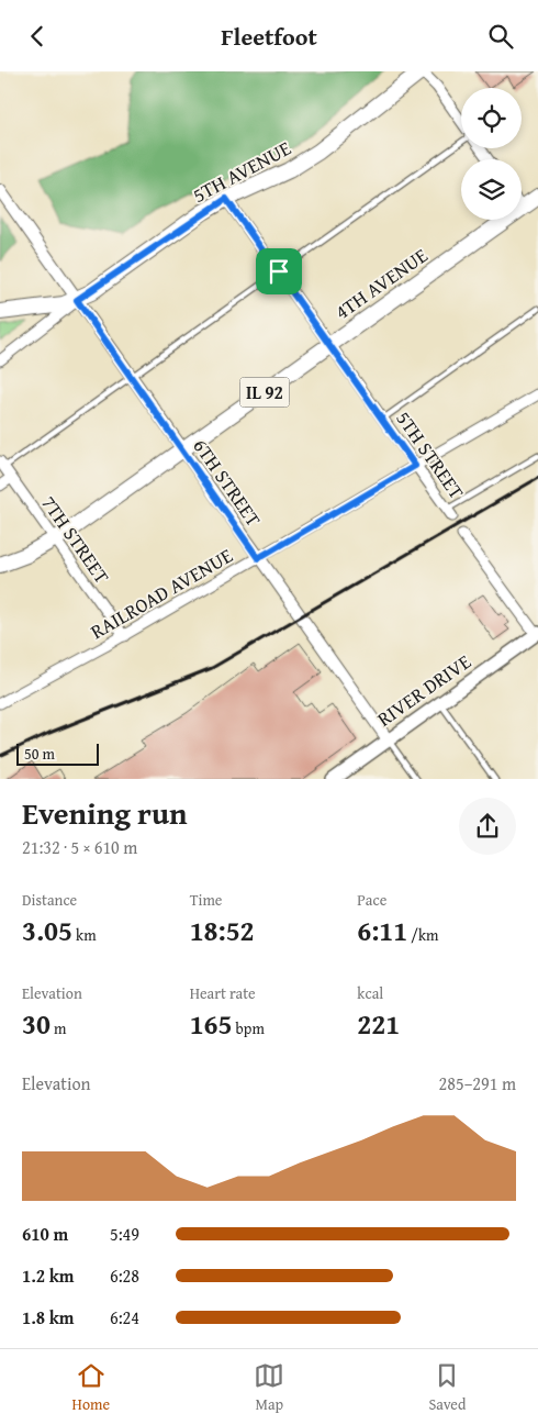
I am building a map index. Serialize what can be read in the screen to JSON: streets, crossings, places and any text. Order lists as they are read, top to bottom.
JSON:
{
  "streets": {
    "main road": [
      "5TH AVENUE",
      "4TH AVENUE",
      "IL 92",
      "RIVER DRIVE"
    ],
    "street": [
      "5TH STREET",
      "6TH STREET",
      "7TH STREET",
      "RAILROAD AVENUE"
    ]
  },
  "crossings": [
    ["5TH AVENUE", "5TH STREET"],
    ["5TH AVENUE", "6TH STREET"],
    ["4TH AVENUE", "5TH STREET"],
    ["4TH AVENUE", "6TH STREET"],
    ["4TH AVENUE", "7TH STREET"],
    ["5TH STREET", "RAILROAD AVENUE"],
    ["6TH STREET", "RAILROAD AVENUE"],
    ["6TH STREET", "RIVER DRIVE"],
    ["7TH STREET", "RAILROAD AVENUE"]
  ],
  "scale_bar": "50 m",
  "page": {
    "header": "Fleetfoot",
    "scale": "50 m",
    "heading": ["Evening run", "21:32 · 5 × 610 m"],
    "stats": [
      ["Distance", "3.05 km"],
      ["Time", "18:52"],
      ["Pace", "6:11 /km"],
      ["Elevation", "30 m"],
      ["Heart rate", "165 bpm"],
      ["kcal", "221"]
    ],
    "chart": ["Elevation", "285–291 m"],
    "list": [
      {
        "name": "610 m",
        "note": "5:49"
      },
      {
        "name": "1.2 km",
        "note": "6:28"
      },
      {
        "name": "1.8 km",
        "note": "6:24"
      }
    ],
    "tabs": ["Home", "Map", "Saved"]
  }
}
